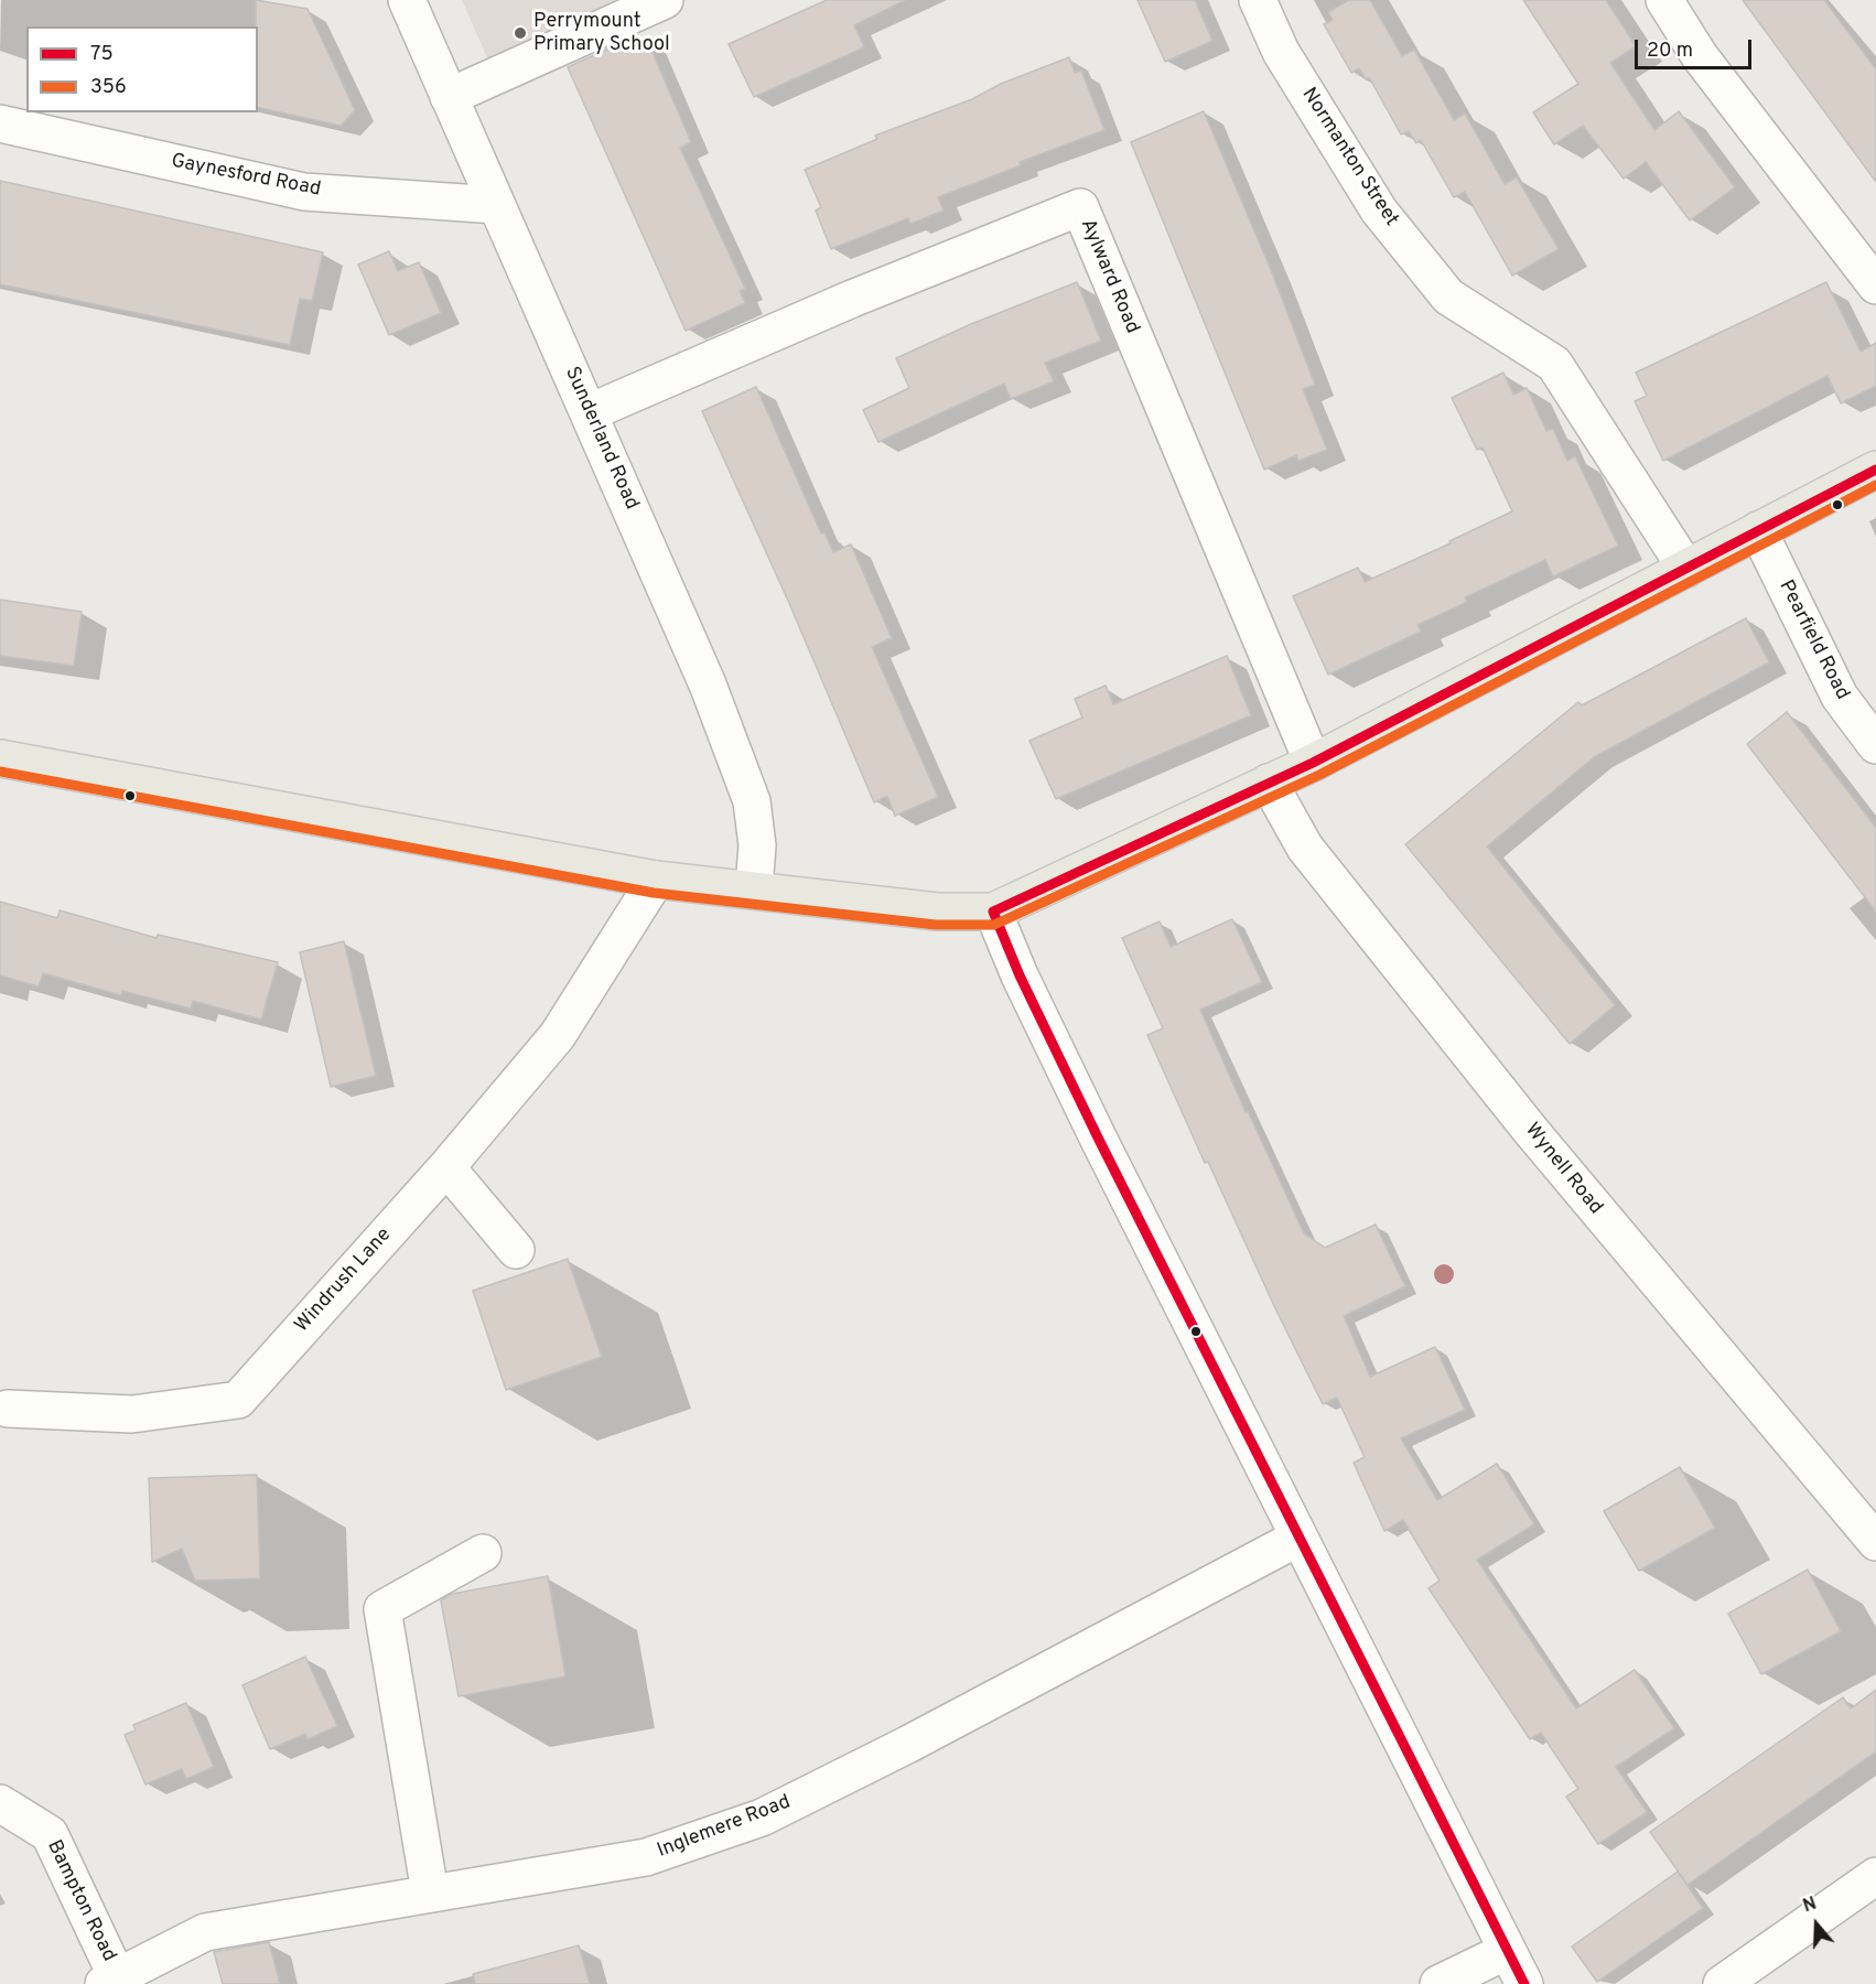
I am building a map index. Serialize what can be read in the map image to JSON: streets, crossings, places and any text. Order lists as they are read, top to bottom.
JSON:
{
  "streets": {
    "street": [
      "Normanton Street",
      "Gaynesford Road",
      "Aylward Road",
      "Sunderland Road",
      "Pearfield Road",
      "Wynell Road",
      "Windrush Lane",
      "Inglemere Road",
      "Bampton Road"
    ]
  },
  "crossings": [
    ["Gaynesford Road", "Sunderland Road"],
    ["Aylward Road", "Sunderland Road"],
    ["Inglemere Road", "Bampton Road"]
  ],
  "places": ["Perrymount Primary School"],
  "lines": ["transit line 75", "transit line 356"],
  "legend": ["75", "356"],
  "scale_bar": "20 m",
  "north": "top"
}
